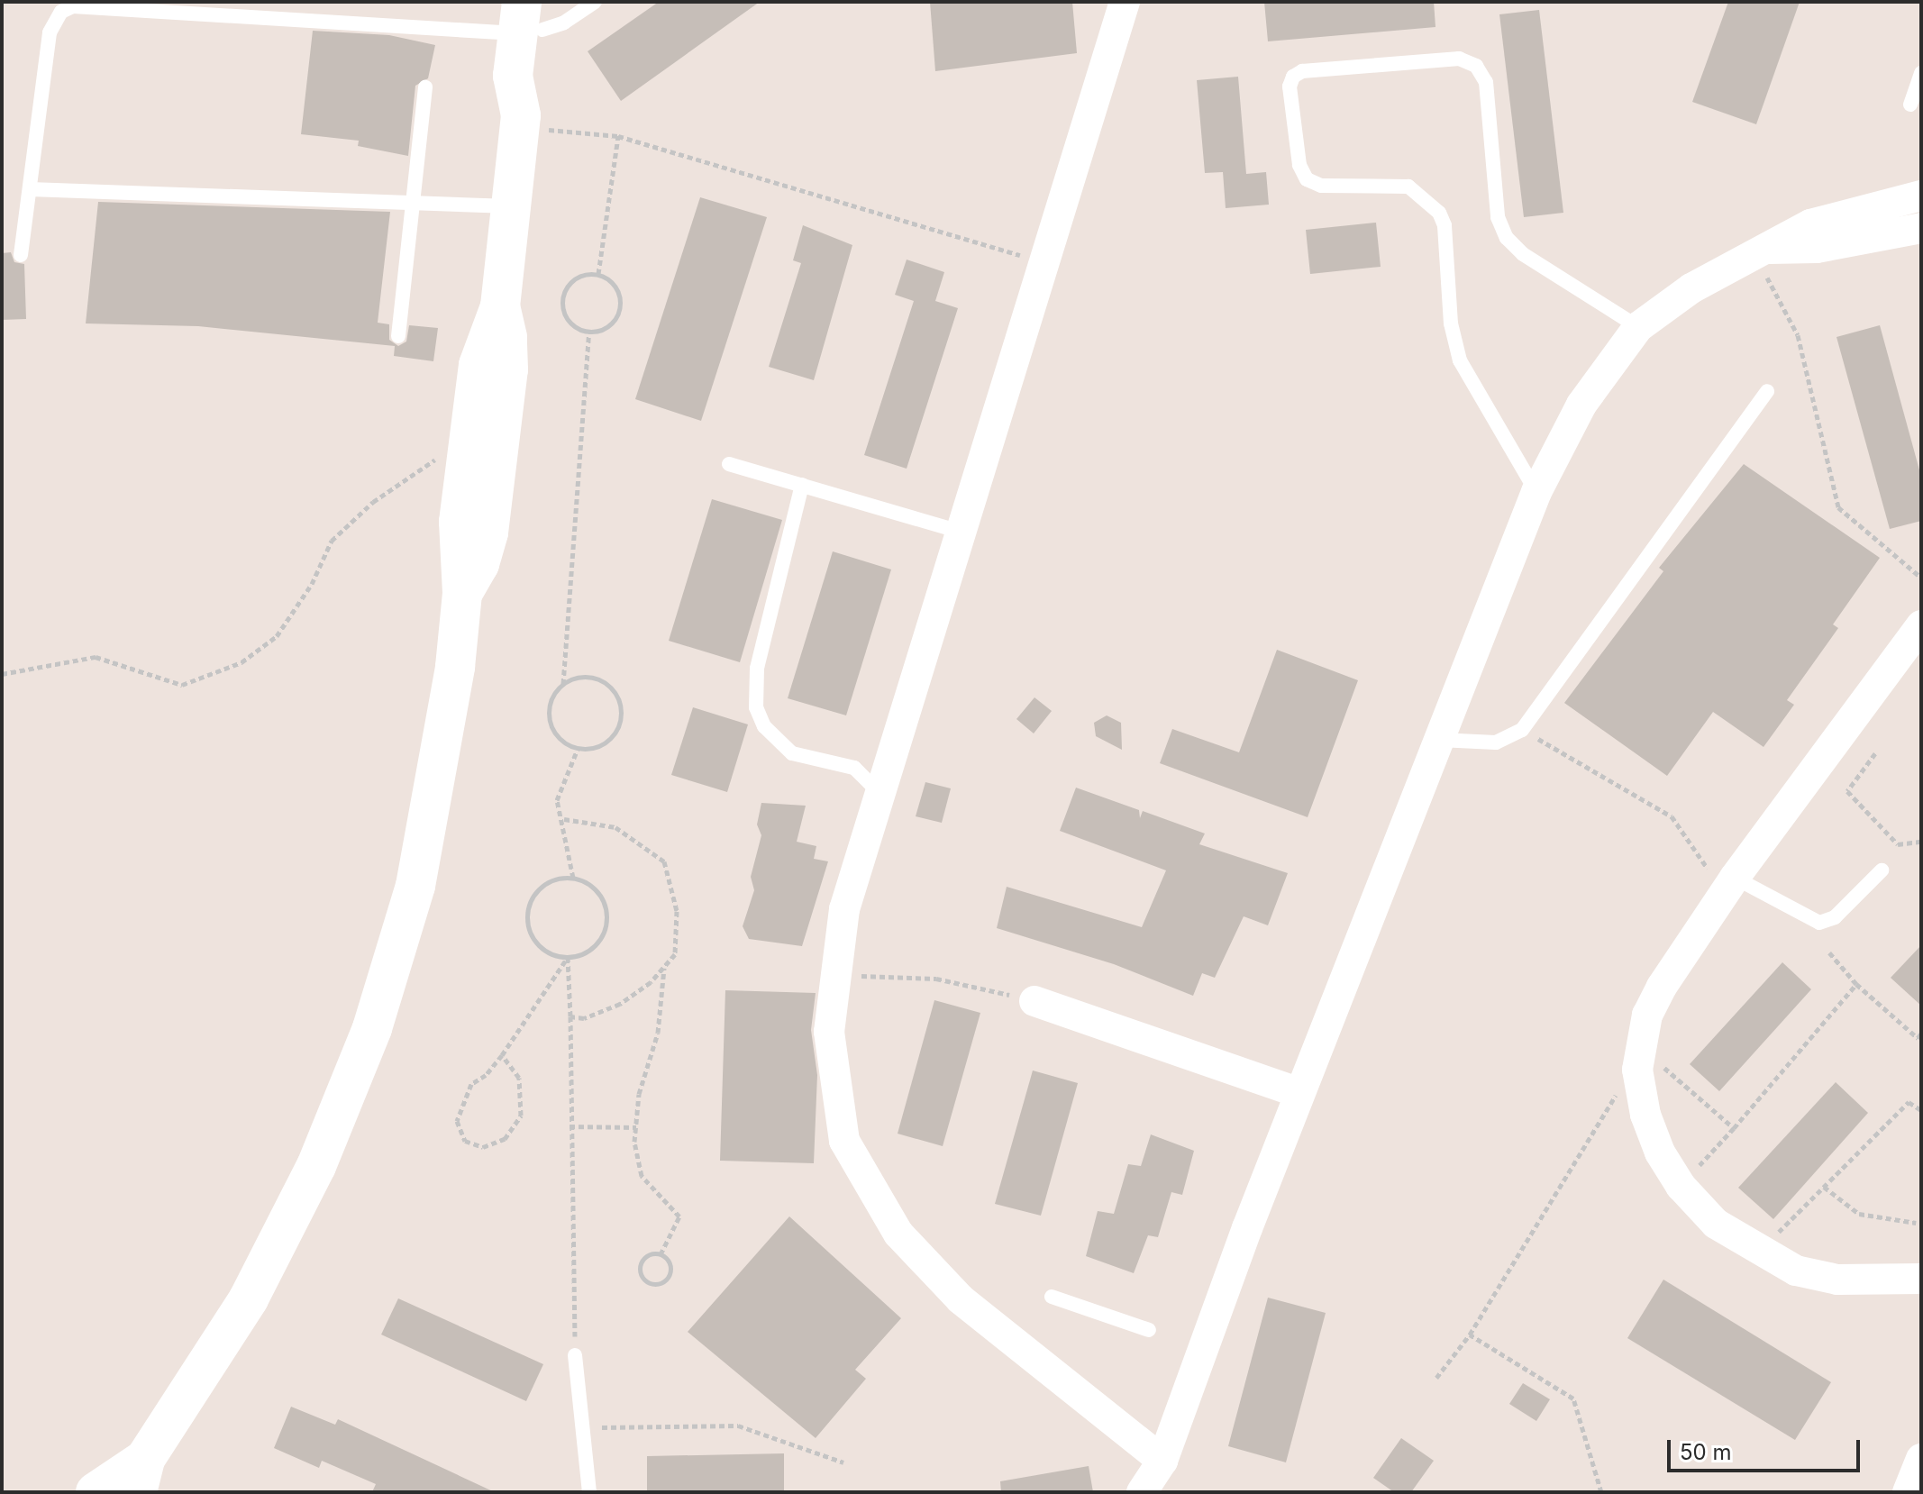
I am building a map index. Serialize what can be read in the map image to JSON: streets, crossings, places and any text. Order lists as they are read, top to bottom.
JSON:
{
  "scale_bar": "50 m"
}
